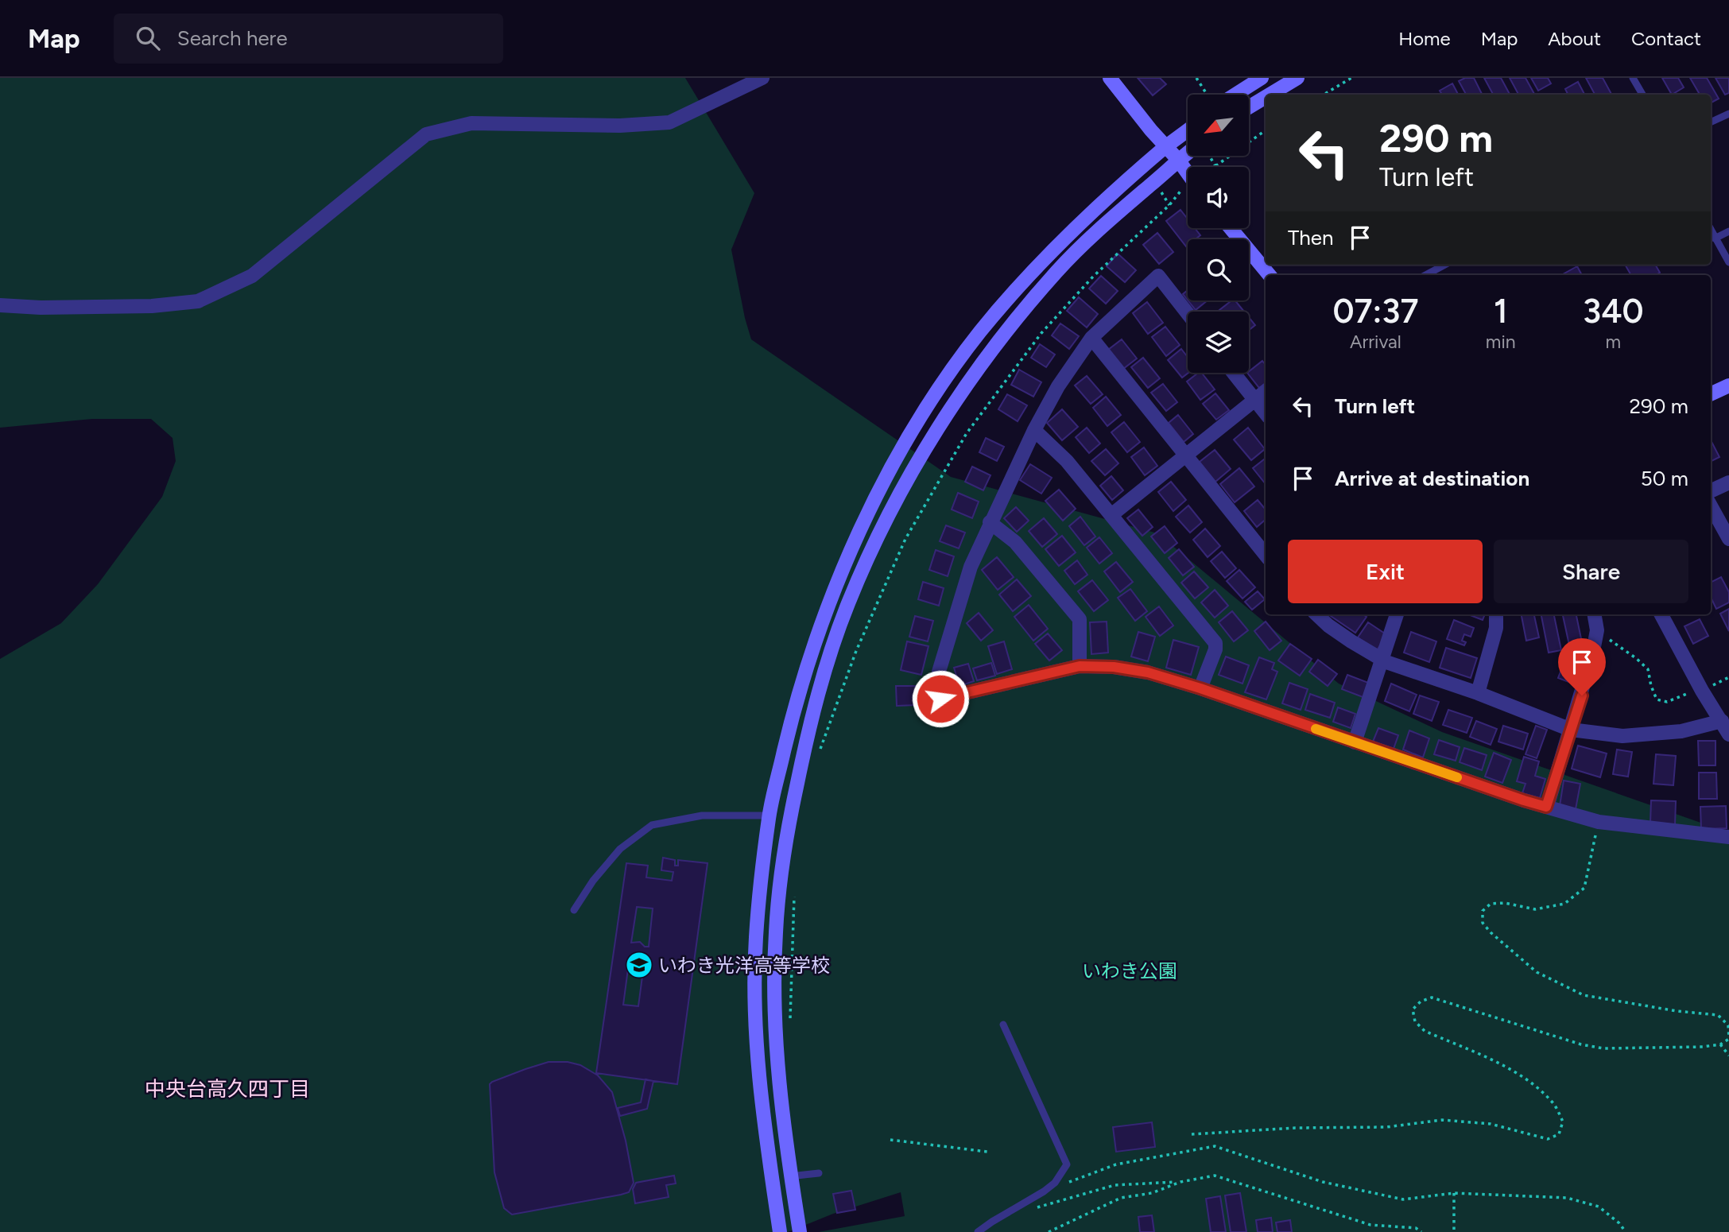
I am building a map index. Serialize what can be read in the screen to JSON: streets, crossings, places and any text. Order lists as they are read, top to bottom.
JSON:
{
  "districts": ["中央台高久四丁目"],
  "parks": ["いわき公園"],
  "places": {
    "school or university": ["いわき光洋高等学校"]
  },
  "north": "bottom left",
  "page": {
    "header": "Map",
    "search": "Search here",
    "nav": [
      "Home",
      "Map",
      "About",
      "Contact"
    ],
    "turn": ["290 m", "Turn left"],
    "then": "Then",
    "eta": [
      "07:37",
      "Arrival",
      "1",
      "min",
      "340",
      "m"
    ],
    "list": [
      {
        "name": "Turn left",
        "value": "290 m"
      },
      {
        "name": "Arrive at destination",
        "value": "50 m"
      }
    ],
    "buttons": ["Exit", "Share"]
  }
}
